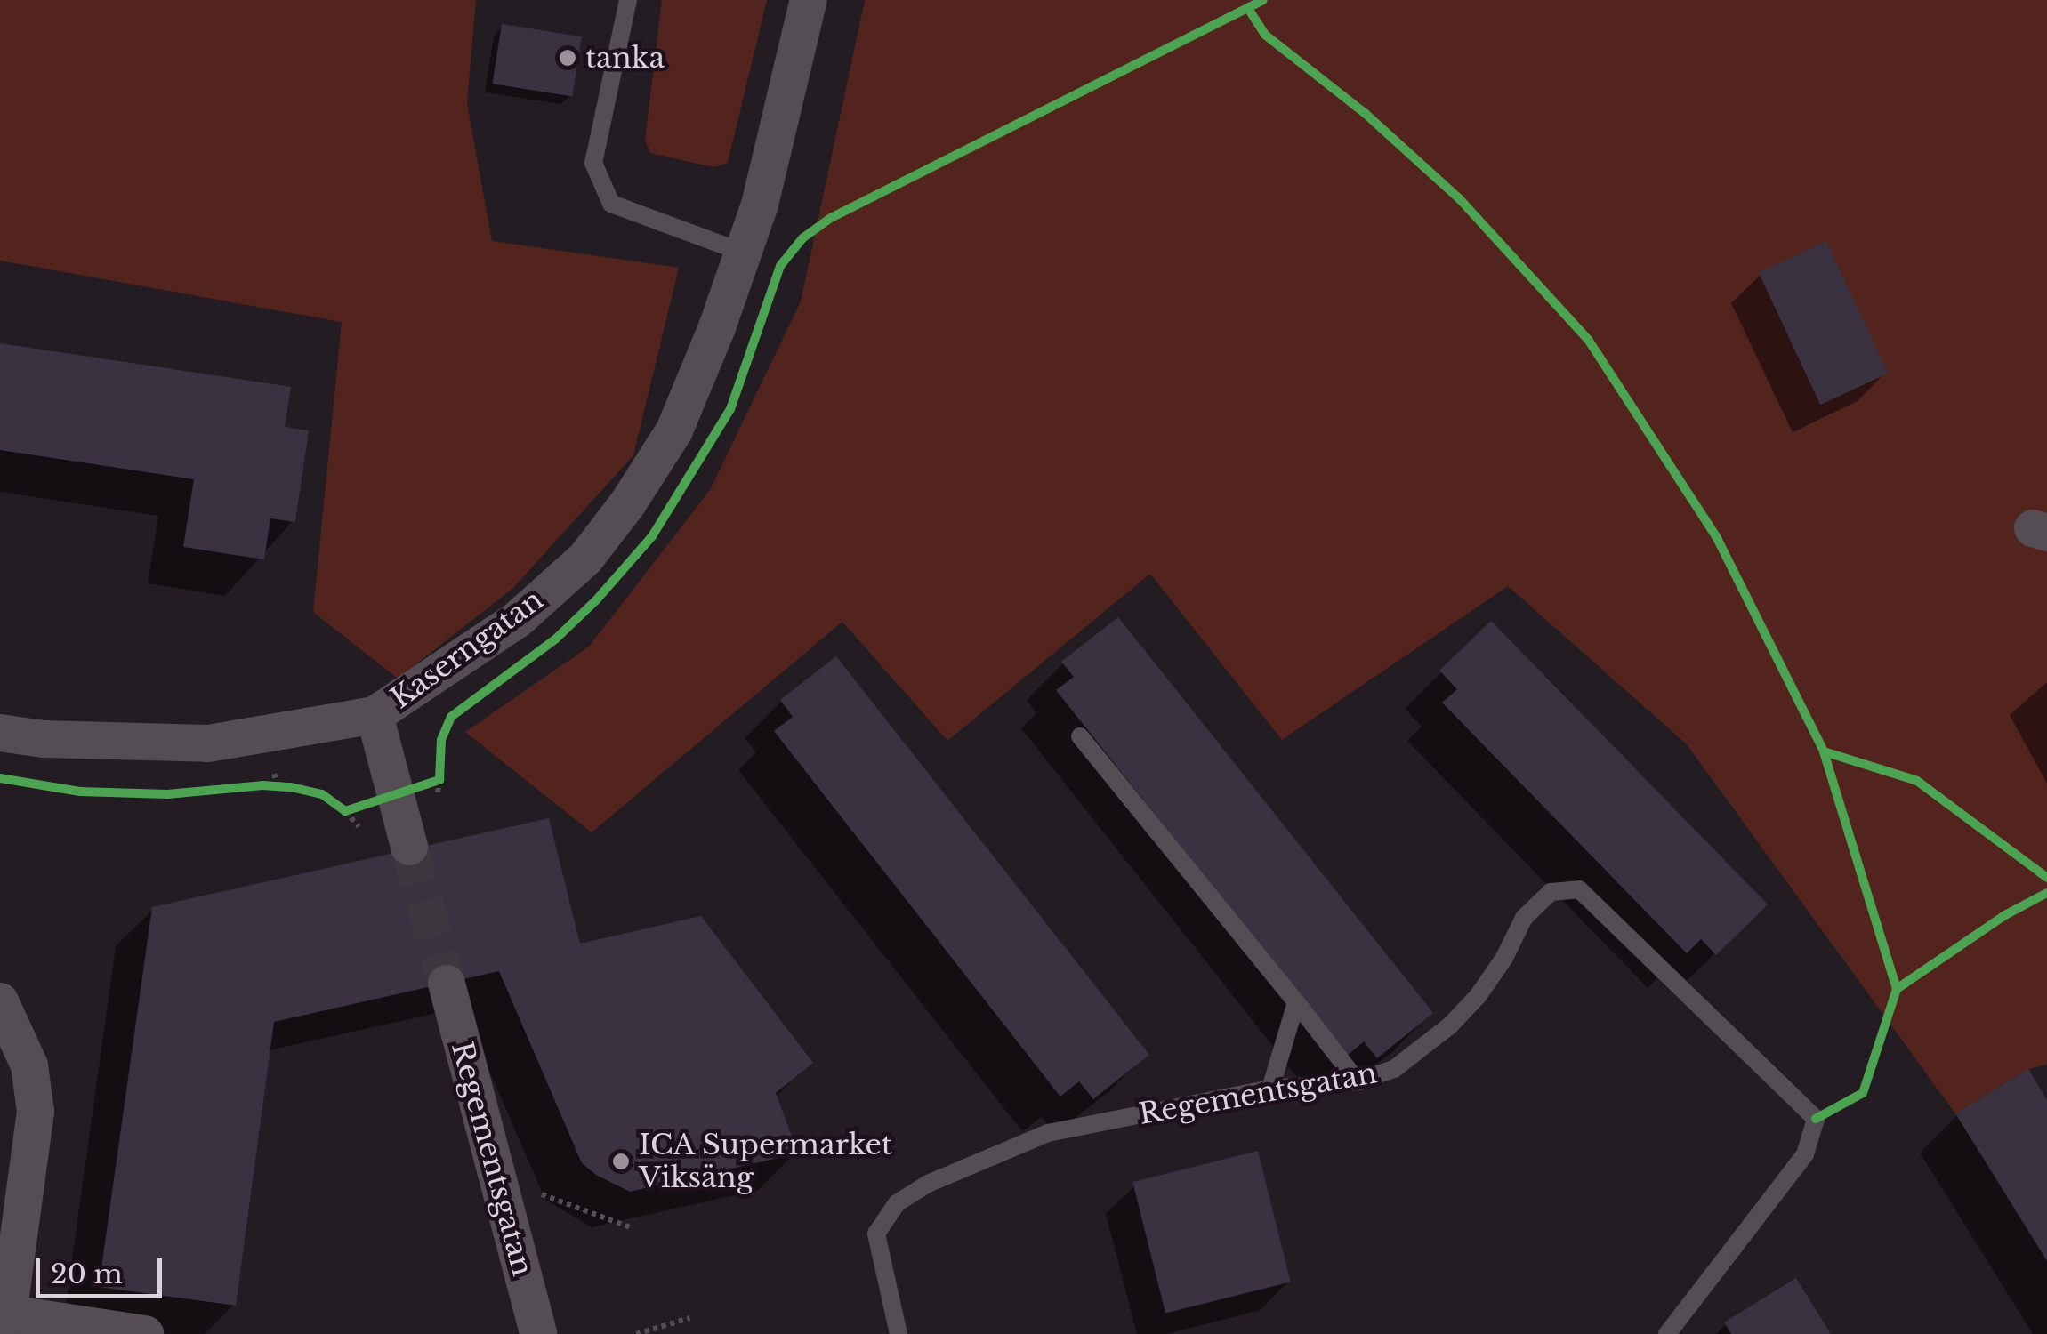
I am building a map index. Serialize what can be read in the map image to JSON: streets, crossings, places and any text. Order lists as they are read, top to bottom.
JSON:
{
  "streets": {
    "street": ["Kaserngatan", "Regementsgatan"]
  },
  "places": ["tanka", "ICA Supermarket Viksäng"],
  "scale_bar": "20 m"
}
